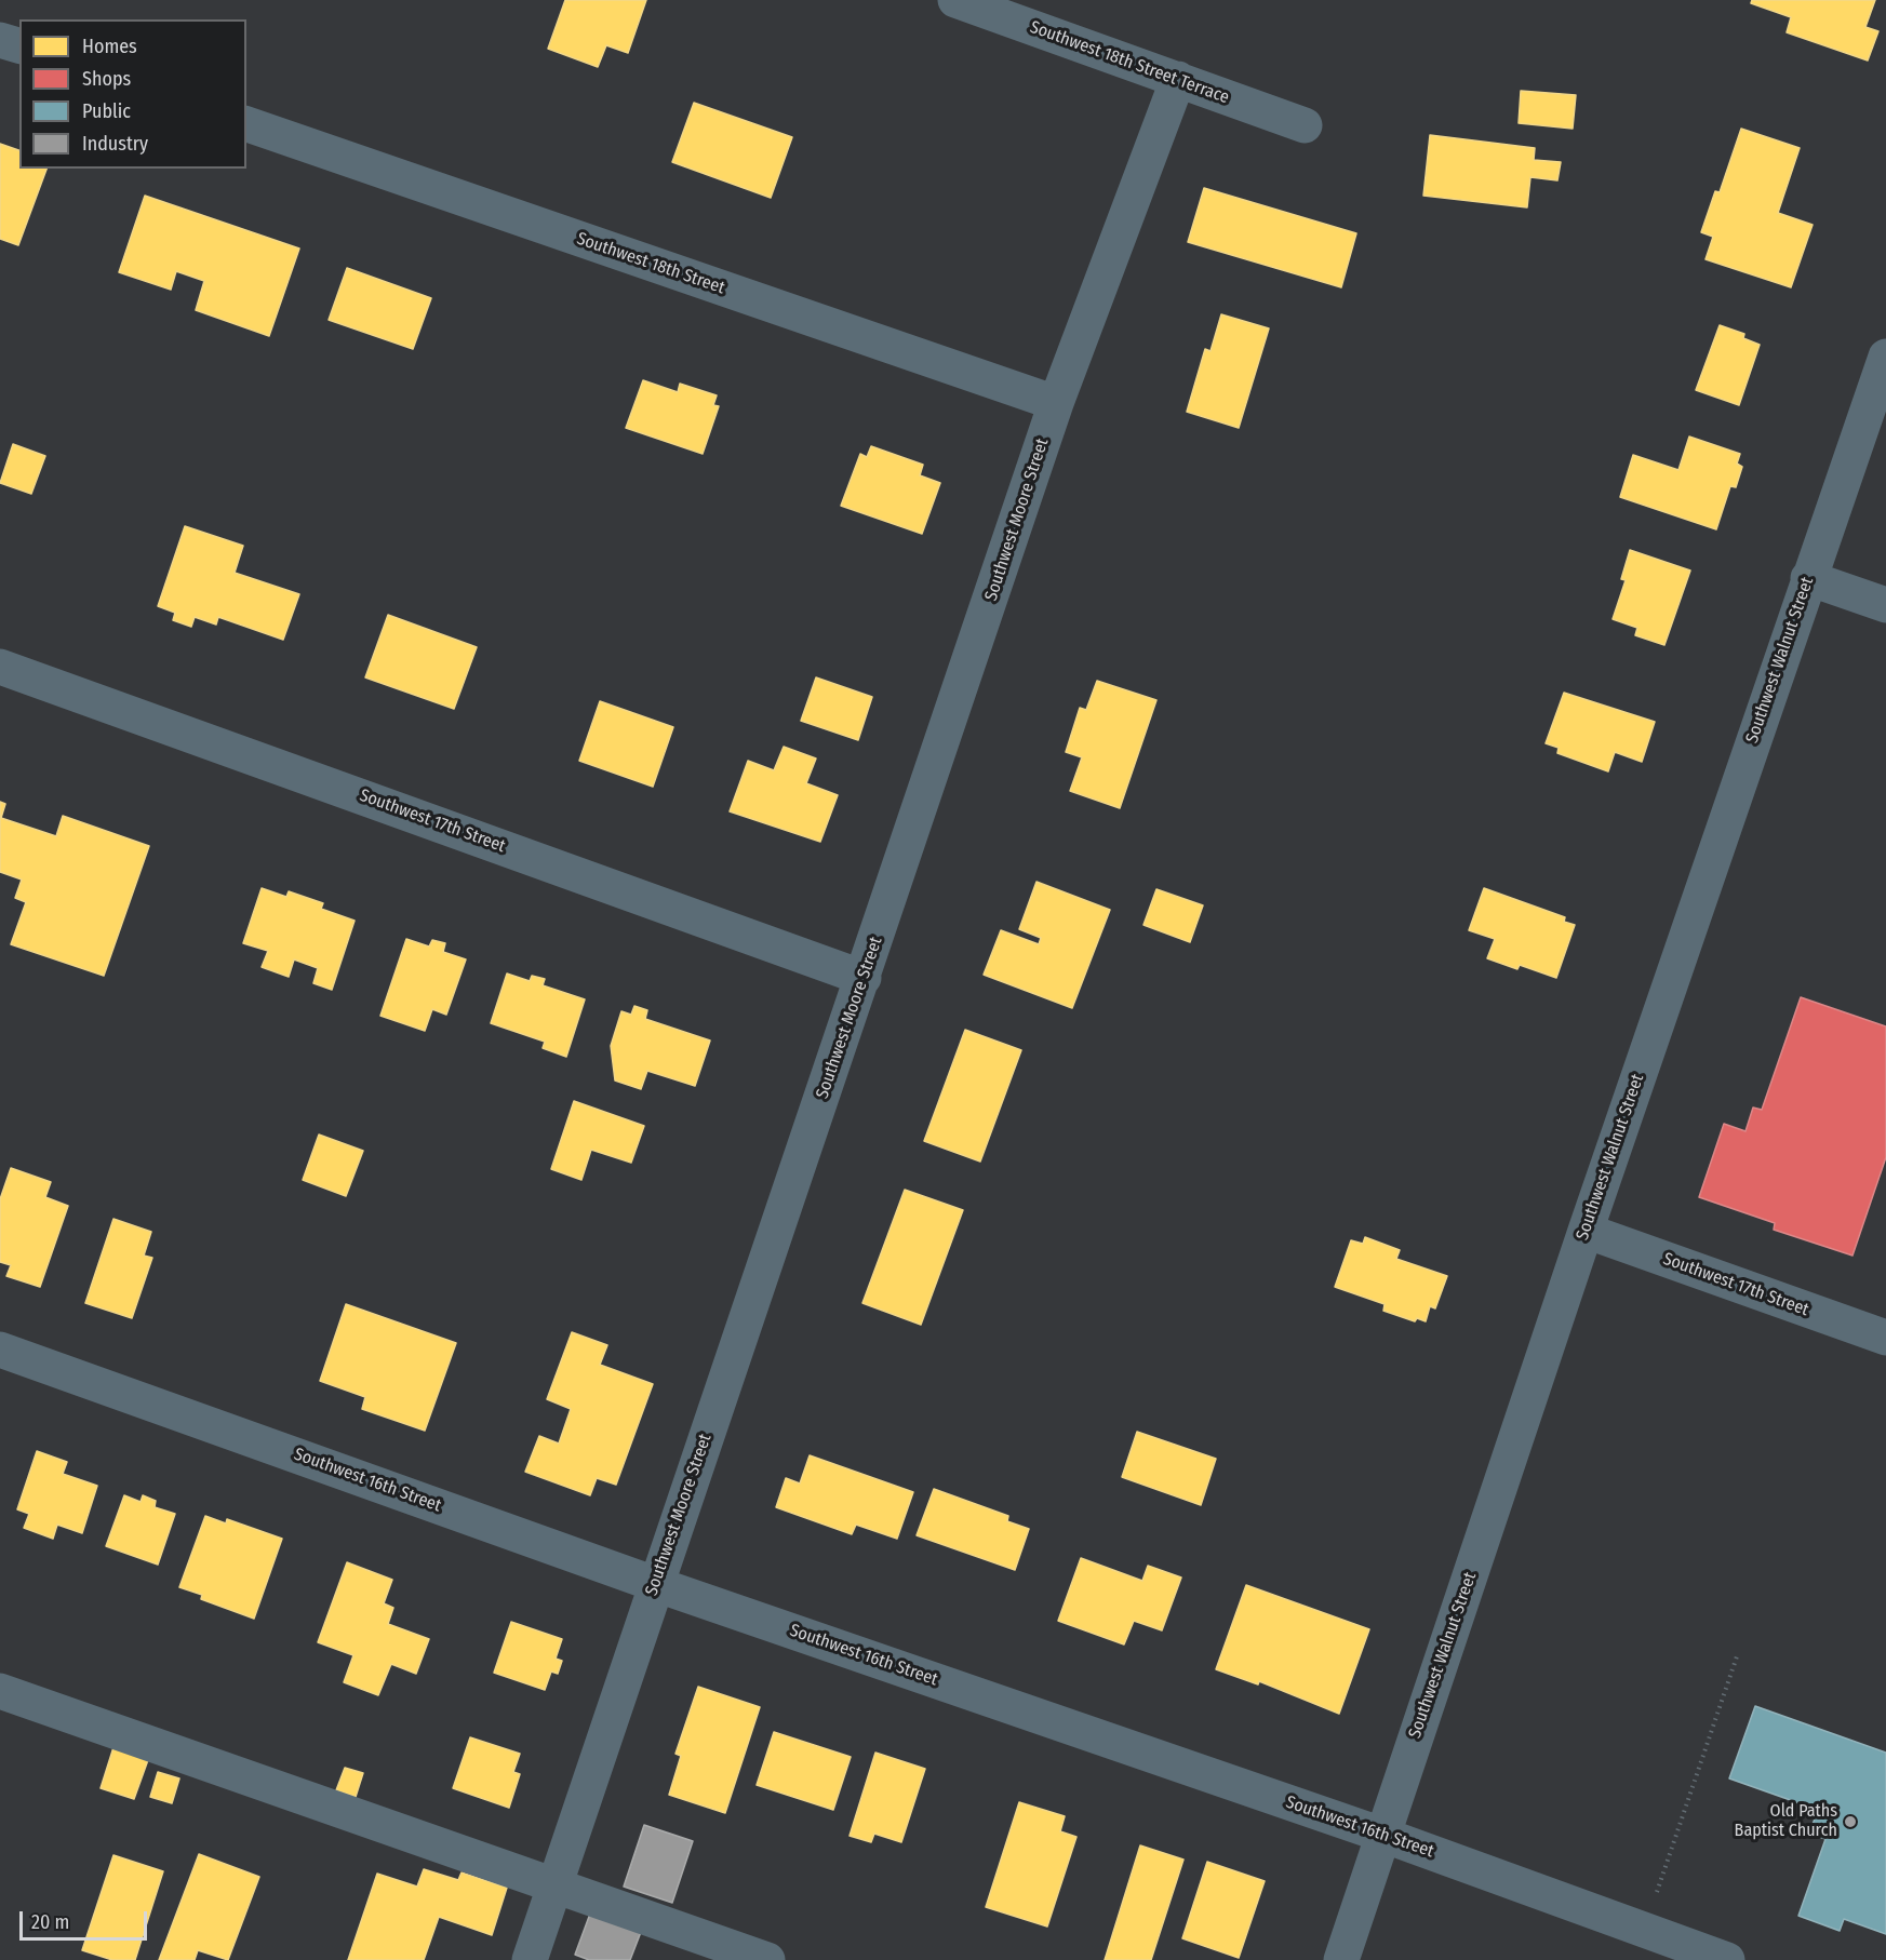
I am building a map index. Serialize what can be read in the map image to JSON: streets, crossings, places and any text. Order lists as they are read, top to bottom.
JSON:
{
  "streets": {
    "street": [
      "Southwest 18th Street Terrace",
      "Southwest 18th Street",
      "Southwest Moore Street",
      "Southwest Walnut Street",
      "Southwest 17th Street",
      "Southwest 16th Street"
    ]
  },
  "crossings": [
    ["Southwest 18th Street Terrace", "Southwest Moore Street"],
    ["Southwest 18th Street", "Southwest Moore Street"],
    ["Southwest Moore Street", "Southwest 17th Street"],
    ["Southwest Moore Street", "Southwest 16th Street"],
    ["Southwest Walnut Street", "Southwest 17th Street"],
    ["Southwest Walnut Street", "Southwest 16th Street"]
  ],
  "places": ["Old Paths Baptist Church"],
  "legend": [
    "Homes",
    "Shops",
    "Public",
    "Industry"
  ],
  "scale_bar": "20 m"
}
